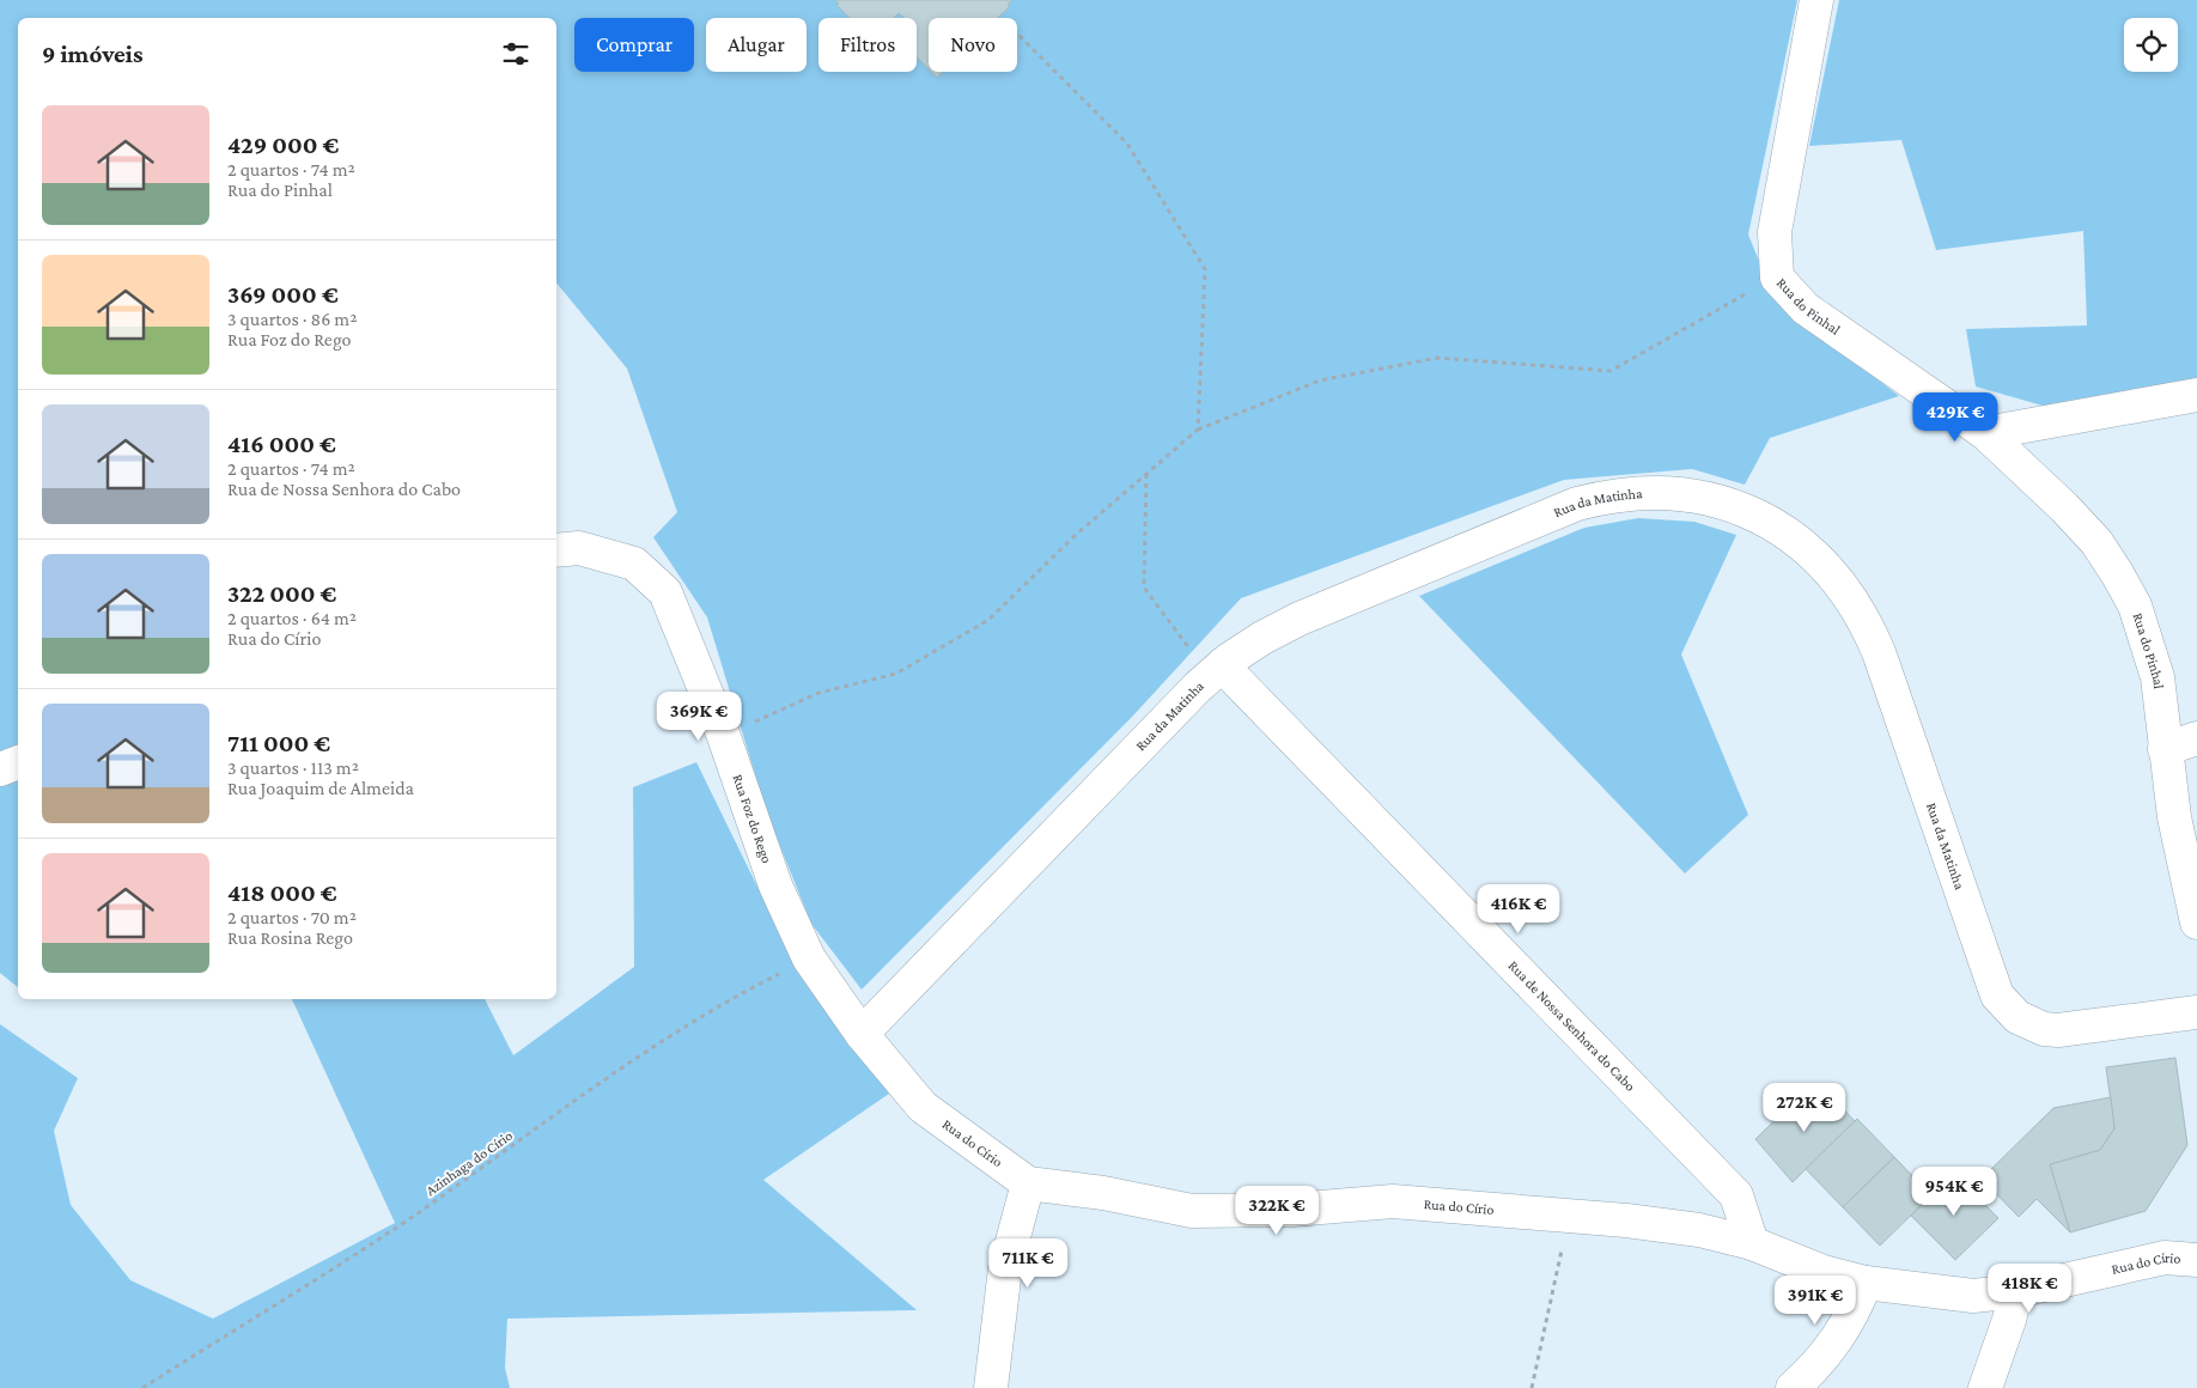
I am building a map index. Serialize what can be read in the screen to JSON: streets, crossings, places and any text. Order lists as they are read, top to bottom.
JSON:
{
  "streets": {
    "street": [
      "Rua do Pinhal",
      "Rua da Matinha",
      "Rua Foz do Rego",
      "Rua de Nossa Senhora do Cabo",
      "Rua do Círio"
    ],
    "path": ["Azinhaga do Círio"]
  },
  "crossings": [
    ["Rua da Matinha", "Rua de Nossa Senhora do Cabo"],
    ["Rua da Matinha", "Rua do Círio"],
    ["Rua Foz do Rego", "Rua do Círio"],
    ["Rua Foz do Rego", "Azinhaga do Círio"],
    ["Rua de Nossa Senhora do Cabo", "Rua do Círio"],
    ["Rua do Círio", "Azinhaga do Círio"]
  ],
  "page": {
    "chip": [
      "Comprar",
      "Alugar",
      "Filtros",
      "Novo"
    ],
    "heading": "9 imóveis",
    "list": [
      {
        "name": "429 000 €",
        "note": "2 quartos · 74 m² · Rua do Pinhal"
      },
      {
        "name": "369 000 €",
        "note": "3 quartos · 86 m² · Rua Foz do Rego"
      },
      {
        "name": "416 000 €",
        "note": "2 quartos · 74 m² · Rua de Nossa Senhora do Cabo"
      },
      {
        "name": "322 000 €",
        "note": "2 quartos · 64 m² · Rua do Círio"
      },
      {
        "name": "711 000 €",
        "note": "3 quartos · 113 m² · Rua Joaquim de Almeida"
      },
      {
        "name": "418 000 €",
        "note": "2 quartos · 70 m² · Rua Rosina Rego"
      }
    ],
    "price": [
      "429K €",
      "369K €",
      "416K €",
      "272K €",
      "954K €",
      "322K €",
      "711K €",
      "418K €",
      "391K €"
    ]
  }
}
